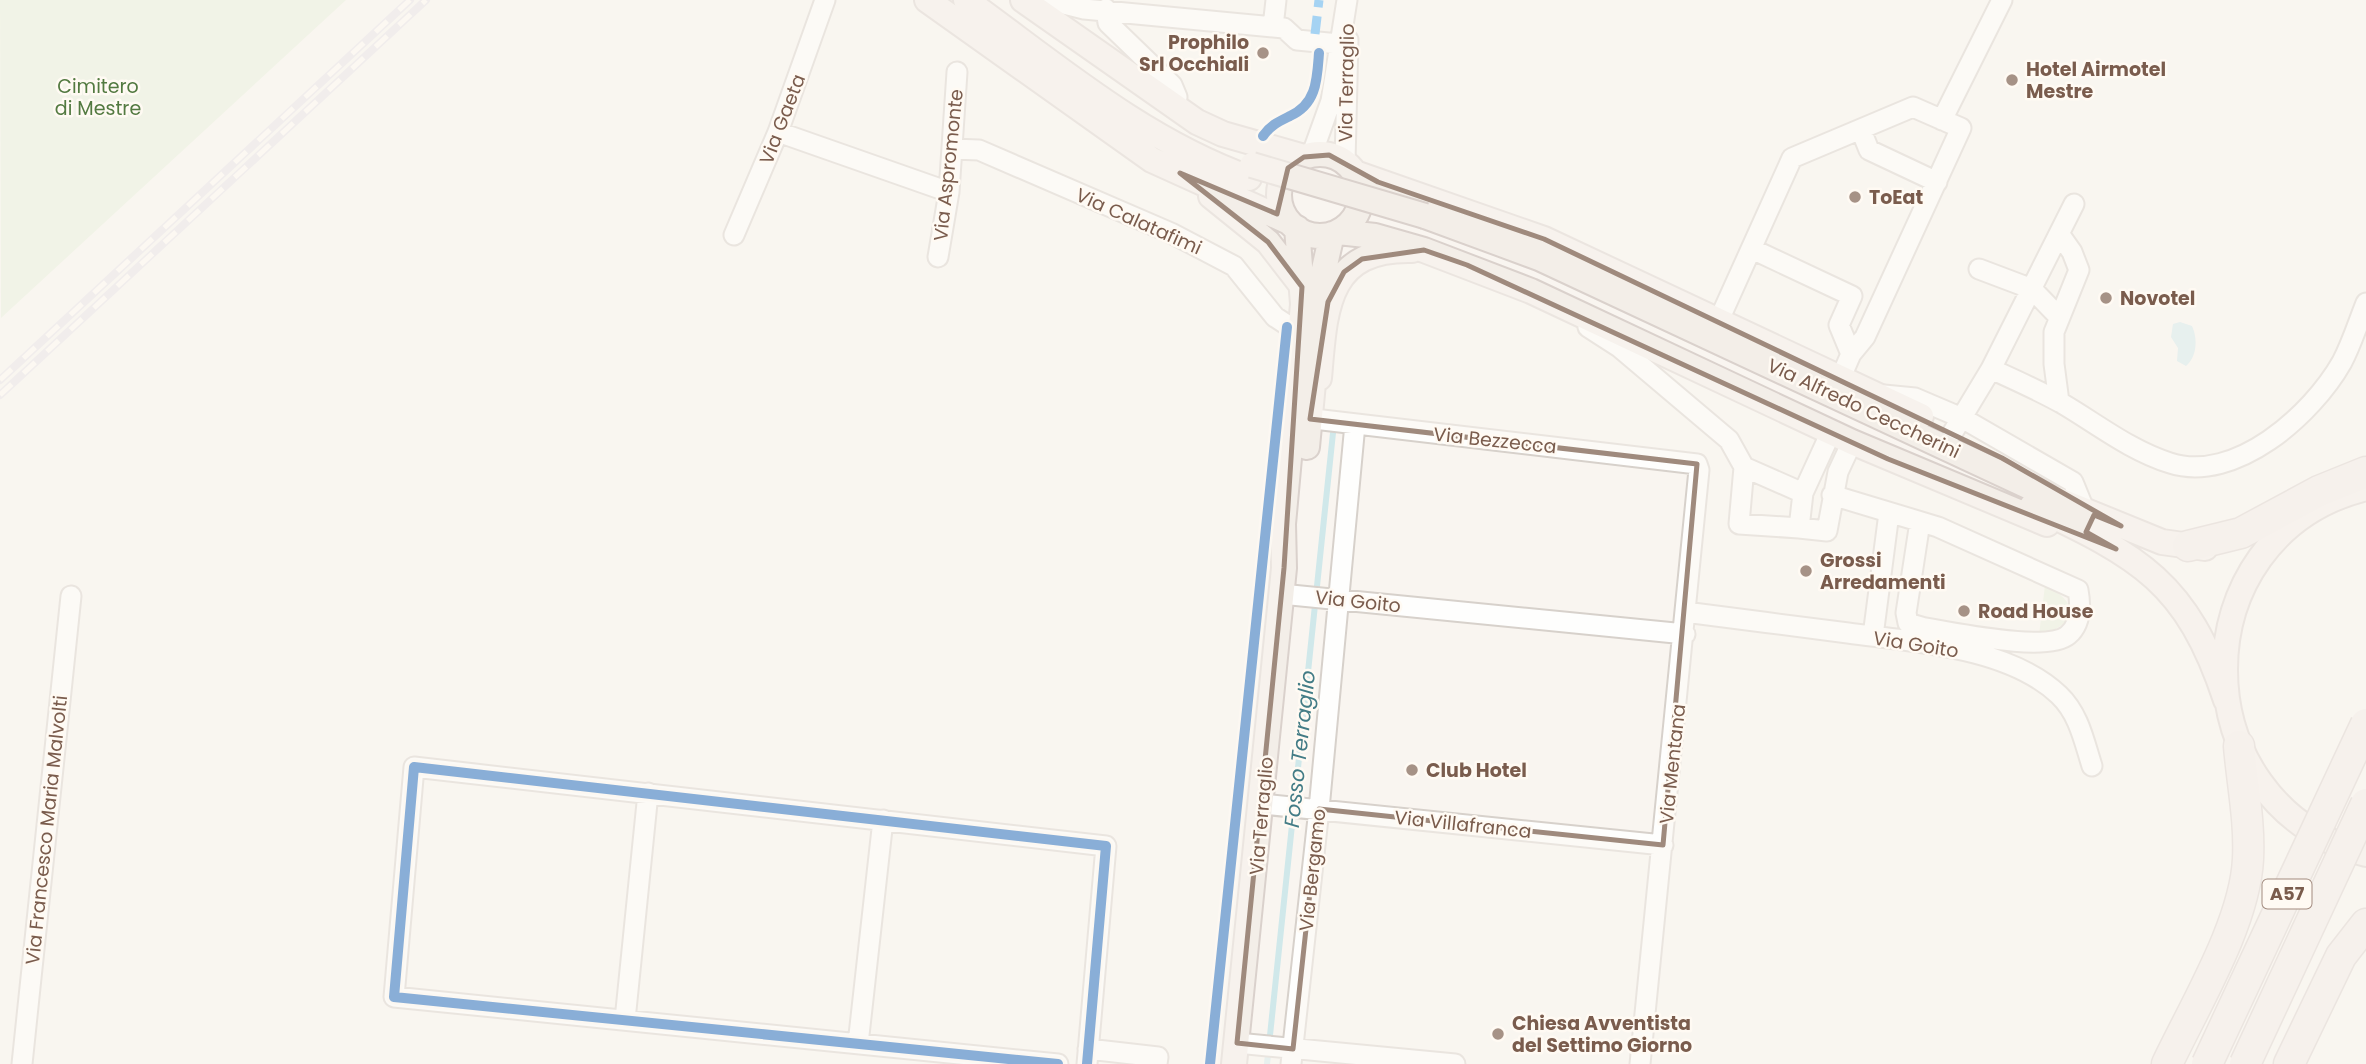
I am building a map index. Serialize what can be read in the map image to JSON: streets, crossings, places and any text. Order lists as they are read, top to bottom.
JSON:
{
  "streets": {
    "highway": ["A57"],
    "main road": ["Via Terraglio", "Via Alfredo Ceccherini"],
    "street": [
      "Via Gaeta",
      "Via Aspromonte",
      "Via Calatafimi",
      "Via Bezzecca",
      "Via Goito",
      "Via Mentana",
      "Via Villafranca",
      "Via Francesco Maria Malvolti",
      "Via Bergamo"
    ]
  },
  "crossings": [
    ["Via Terraglio", "Via Calatafimi"],
    ["Via Terraglio", "Via Bezzecca"],
    ["Via Terraglio", "Via Goito"],
    ["Via Terraglio", "Via Villafranca"],
    ["Via Aspromonte", "Via Calatafimi"],
    ["Via Alfredo Ceccherini", "A57"],
    ["Via Bezzecca", "Via Mentana"],
    ["Via Bezzecca", "Via Bergamo"],
    ["Via Goito", "Via Mentana"],
    ["Via Goito", "Via Bergamo"],
    ["Via Mentana", "Via Villafranca"],
    ["Via Villafranca", "Via Bergamo"]
  ],
  "water": ["Fosso Terraglio"],
  "parks": ["Cimitero di Mestre"],
  "places": [
    "Prophilo Srl Occhiali",
    "Hotel Airmotel Mestre",
    "ToEat",
    "Novotel",
    "Grossi Arredamenti",
    "Road House",
    "Club Hotel",
    "Chiesa Avventista del Settimo Giorno"
  ]
}
